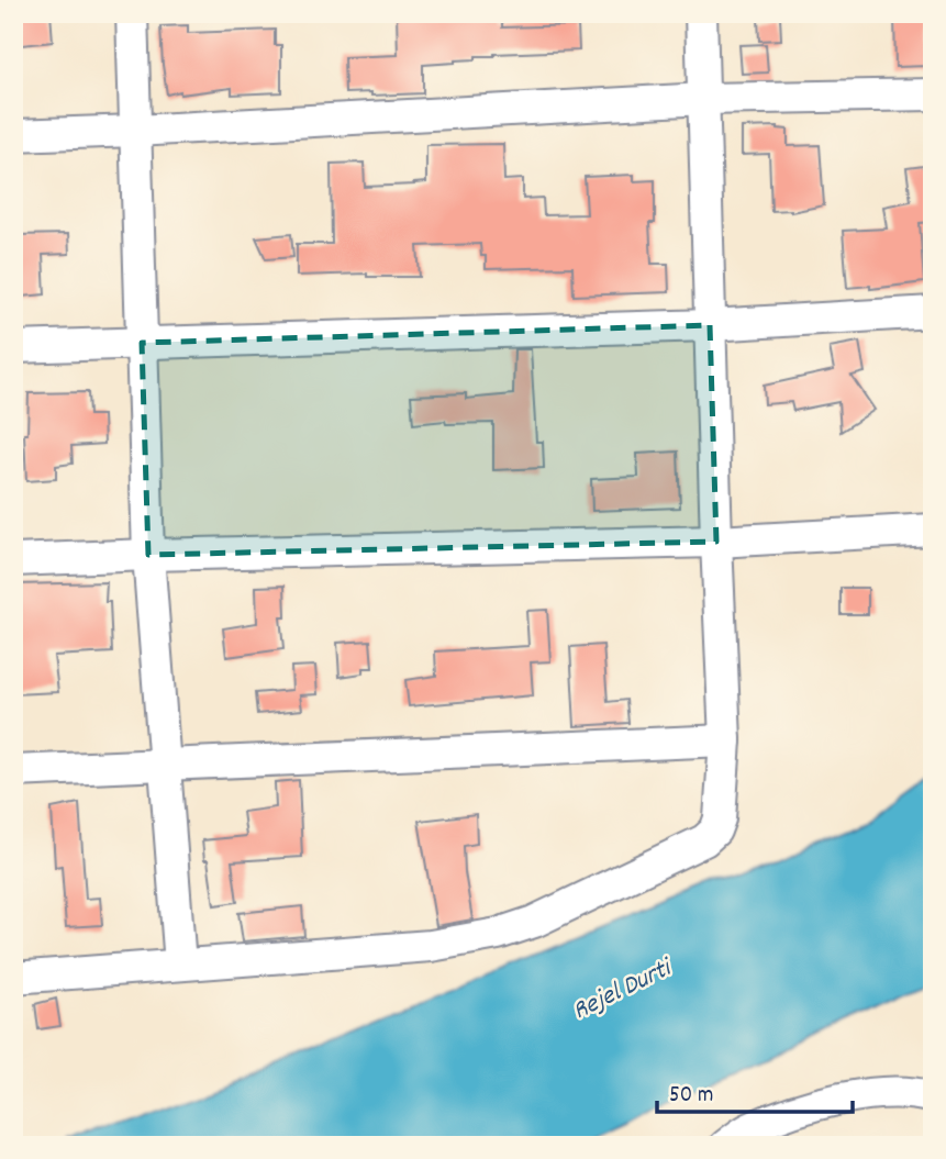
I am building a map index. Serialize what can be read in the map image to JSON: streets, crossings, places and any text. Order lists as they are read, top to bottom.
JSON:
{
  "water": ["Rejel Durti"],
  "scale_bar": "50 m"
}
